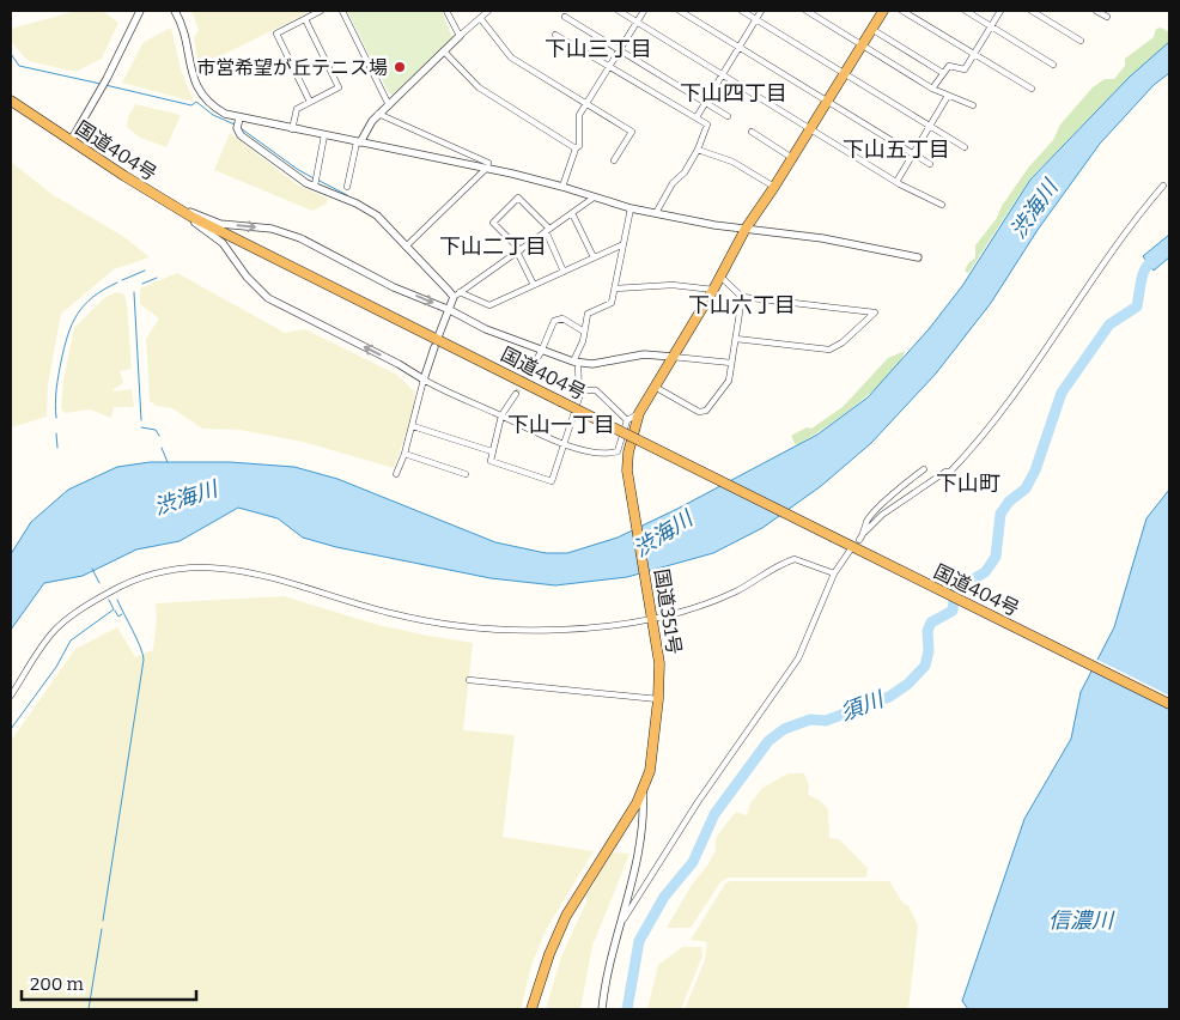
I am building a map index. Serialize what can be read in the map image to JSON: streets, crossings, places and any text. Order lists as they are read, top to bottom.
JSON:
{
  "streets": {
    "highway": ["国道404号", "国道351号"]
  },
  "districts": [
    "下山三丁目",
    "下山四丁目",
    "下山五丁目",
    "下山二丁目",
    "下山六丁目",
    "下山一丁目",
    "下山町"
  ],
  "water": ["渋海川", "須川", "信濃川"],
  "places": ["市営希望が丘テニス場"],
  "scale_bar": "200 m"
}
